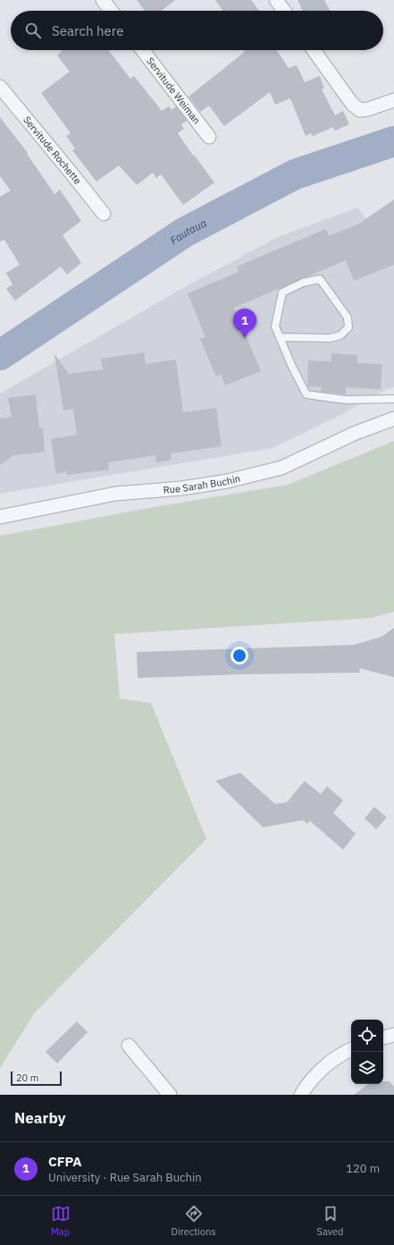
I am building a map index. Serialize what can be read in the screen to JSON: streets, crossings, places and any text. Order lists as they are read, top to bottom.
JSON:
{
  "streets": {
    "street": ["Servitude Weiman", "Servitude Rochette", "Rue Sarah Buchin"]
  },
  "water": ["Fautaua"],
  "scale_bar": "20 m",
  "page": {
    "search": "Search here",
    "pins": "1",
    "scale": "20 m",
    "heading": "Nearby",
    "list": [
      {
        "mark": "1",
        "name": "CFPA",
        "note": "University · Rue Sarah Buchin",
        "value": "120 m"
      }
    ],
    "nav": ["Map", "Directions", "Saved"]
  }
}
